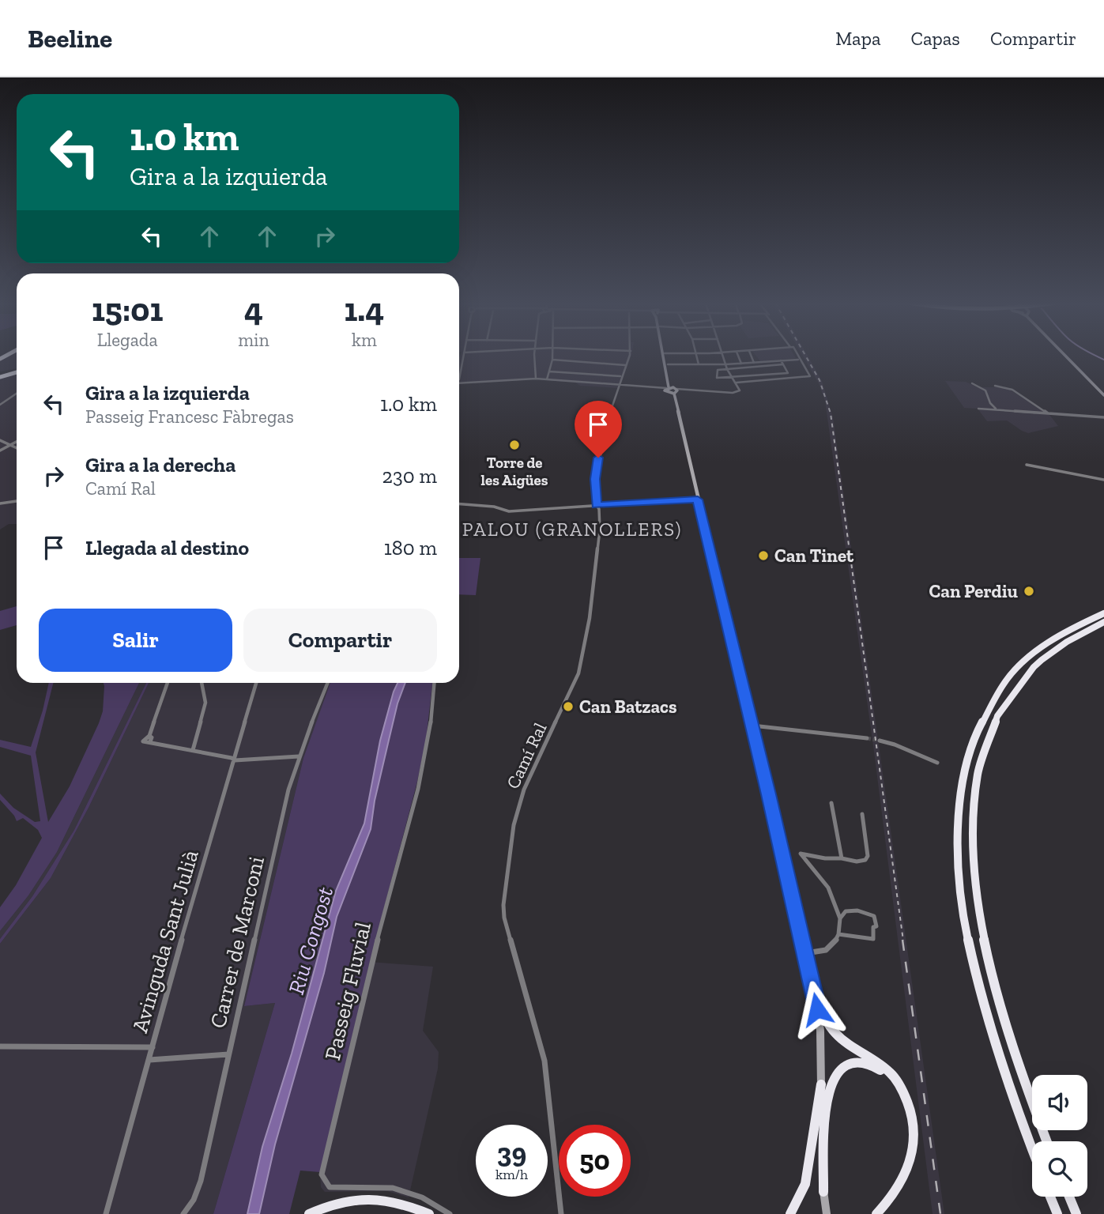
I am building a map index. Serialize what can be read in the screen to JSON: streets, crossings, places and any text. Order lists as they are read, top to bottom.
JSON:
{
  "streets": {
    "street": [
      "Camí Ral",
      "Avinguda Sant Julià",
      "Carrer de Marconi",
      "Passeig Fluvial"
    ]
  },
  "districts": ["PALOU (GRANOLLERS)"],
  "water": ["Riu Congost"],
  "places": [
    "Torre de les Aigües",
    "Can Tinet",
    "Can Perdiu",
    "Can Batzacs"
  ],
  "page": {
    "header": "Beeline",
    "nav": ["Mapa", "Capas", "Compartir"],
    "turn": ["1.0 km", "Gira a la izquierda"],
    "eta": [
      "15:01",
      "Llegada",
      "4",
      "min",
      "1.4",
      "km"
    ],
    "list": [
      {
        "name": "Gira a la izquierda",
        "note": "Passeig Francesc Fàbregas",
        "value": "1.0 km"
      },
      {
        "name": "Gira a la derecha",
        "note": "Camí Ral",
        "value": "230 m"
      },
      {
        "name": "Llegada al destino",
        "value": "180 m"
      }
    ],
    "buttons": ["Salir", "Compartir"],
    "speed": "39 km/h",
    "limit": "50"
  }
}
